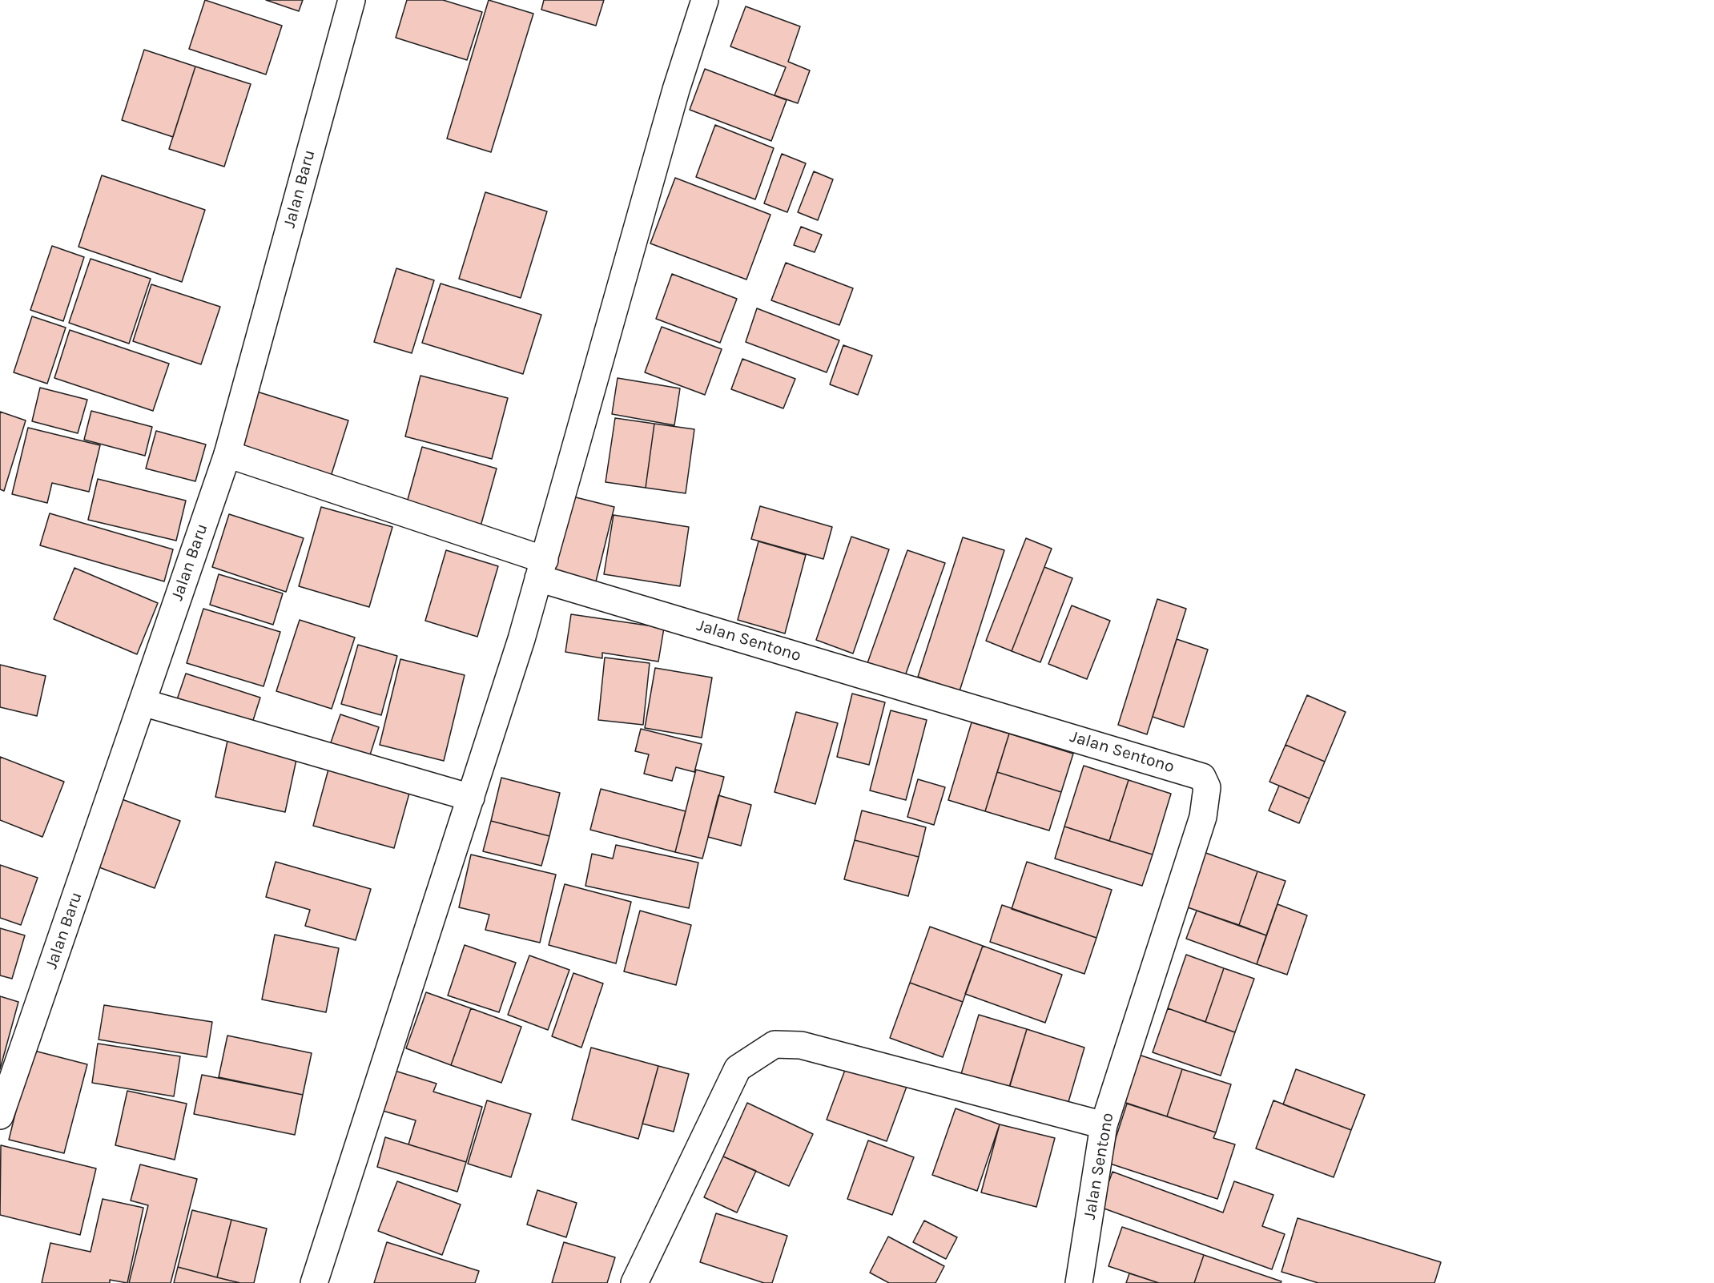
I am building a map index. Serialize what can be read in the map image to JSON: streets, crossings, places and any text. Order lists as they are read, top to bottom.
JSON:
{
  "streets": {
    "street": ["Jalan Baru", "Jalan Sentono"]
  },
  "crossings": [
    ["Jalan Baru", "Jalan Sentono"]
  ]
}
